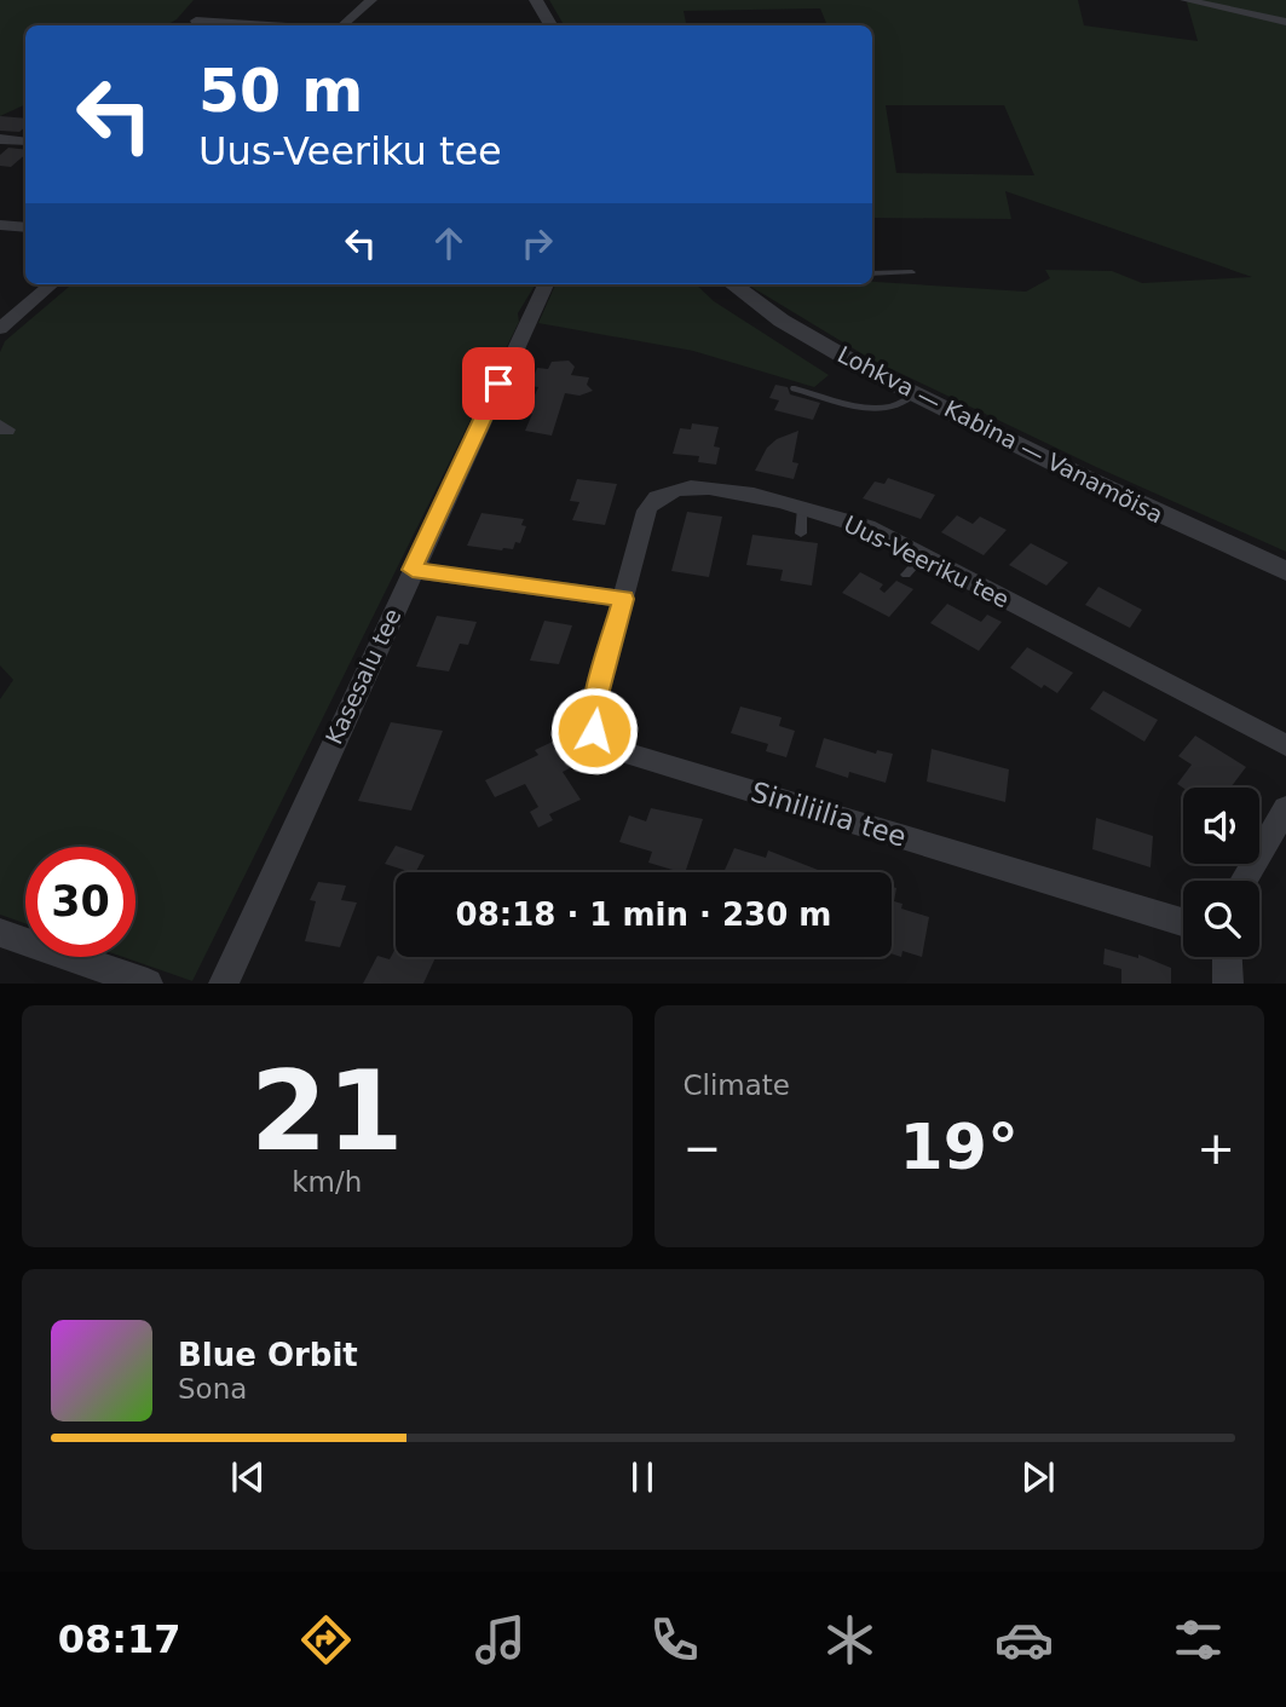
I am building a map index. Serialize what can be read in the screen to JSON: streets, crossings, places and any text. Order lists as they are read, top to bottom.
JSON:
{
  "streets": {
    "street": [
      "Lohkva — Kabina — Vanamõisa",
      "Uus-Veeriku tee",
      "Kasesalu tee",
      "Siniliilia tee"
    ]
  },
  "crossings": [
    ["Uus-Veeriku tee", "Siniliilia tee"]
  ],
  "page": {
    "turn": ["50 m", "Uus-Veeriku tee"],
    "limit": "30",
    "trip": "08:18 · 1 min · 230 m",
    "tile": [
      ["21", "km/h"],
      "Climate"
    ],
    "heat": ["−", "19°", "+"],
    "song": ["Blue Orbit", "Sona"],
    "tabs": "08:17"
  }
}
